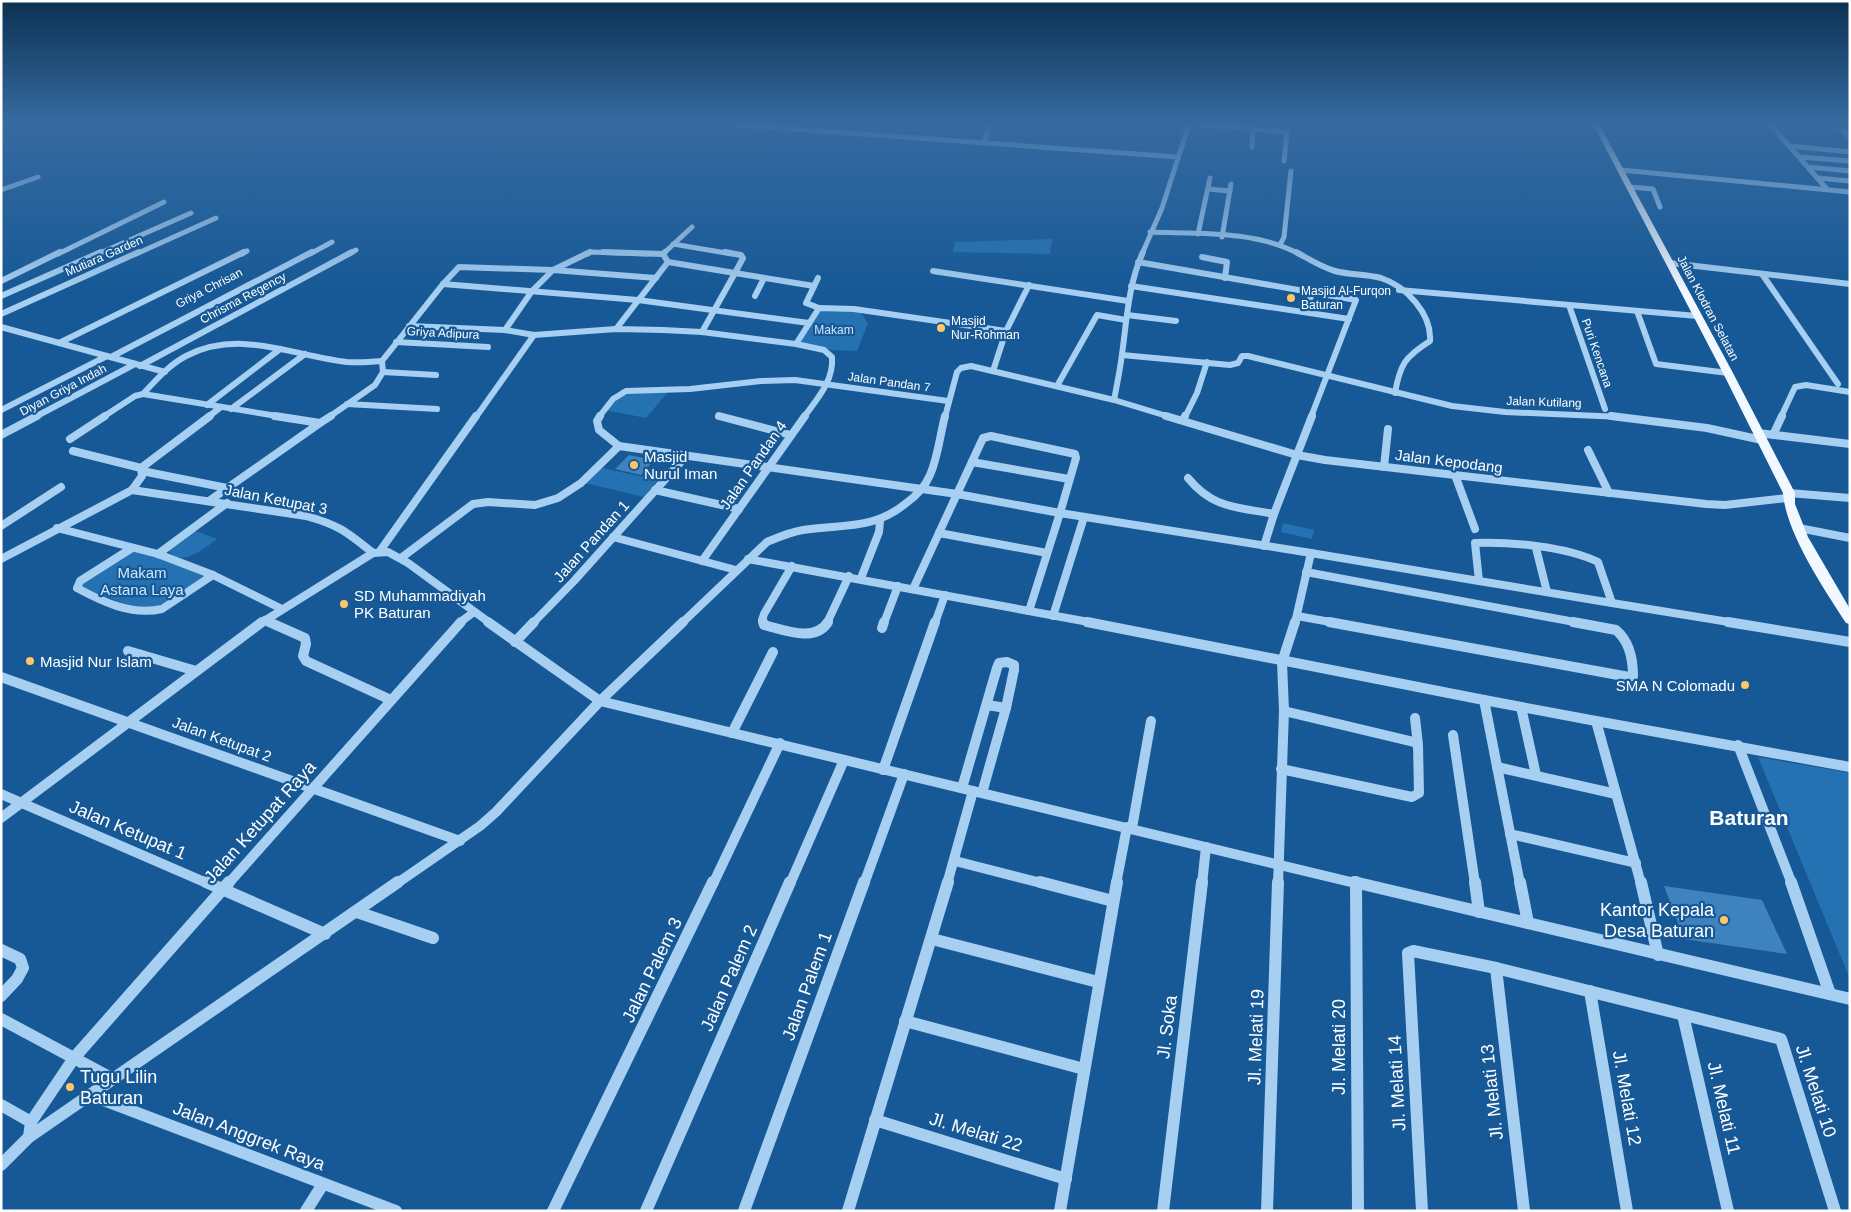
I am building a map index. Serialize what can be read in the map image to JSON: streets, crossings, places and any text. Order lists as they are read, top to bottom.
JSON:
{
  "streets": {
    "main road": ["Jalan Klodran Selatan"],
    "street": [
      "Mutiara Garden",
      "Griya Chrisan",
      "Chrisma Regency",
      "Griya Adipura",
      "Puri Kencana",
      "Jalan Pandan 7",
      "Diyan Griya Indah",
      "Jalan Kutilang",
      "Jalan Kepodang",
      "Jalan Pandan 4",
      "Jalan Ketupat 3",
      "Jalan Pandan 1",
      "Jalan Ketupat 2",
      "Jalan Ketupat Raya",
      "Jalan Ketupat 1",
      "Jalan Palem 3",
      "Jalan Palem 2",
      "Jalan Palem 1",
      "Jl. Soka",
      "Jl. Melati 19",
      "Jl. Melati 20",
      "Jl. Melati 14",
      "Jl. Melati 10",
      "Jl. Melati 13",
      "Jl. Melati 12",
      "Jl. Melati 11",
      "Jl. Melati 22",
      "Jalan Anggrek Raya"
    ]
  },
  "crossings": [
    ["Chrisma Regency", "Diyan Griya Indah"],
    ["Jalan Klodran Selatan", "Jalan Kutilang"],
    ["Jalan Klodran Selatan", "Jalan Kepodang"],
    ["Jalan Pandan 7", "Jalan Kepodang"],
    ["Jalan Pandan 7", "Jalan Pandan 4"],
    ["Jalan Ketupat 3", "Jalan Pandan 1"],
    ["Jalan Ketupat 3", "Jalan Ketupat Raya"],
    ["Jalan Ketupat 2", "Jalan Ketupat Raya"],
    ["Jalan Ketupat Raya", "Jalan Ketupat 1"]
  ],
  "districts": ["Baturan"],
  "parks": ["Makam", "Makam Astana Laya"],
  "places": [
    "Masjid Al-Furqon Baturan",
    "Masjid Nur-Rohman",
    "Masjid Nurul Iman",
    "SD Muhammadiyah PK Baturan",
    "Masjid Nur Islam",
    "SMA N Colomadu",
    "Kantor Kepala Desa Baturan",
    "Tugu Lilin Baturan"
  ]
}
